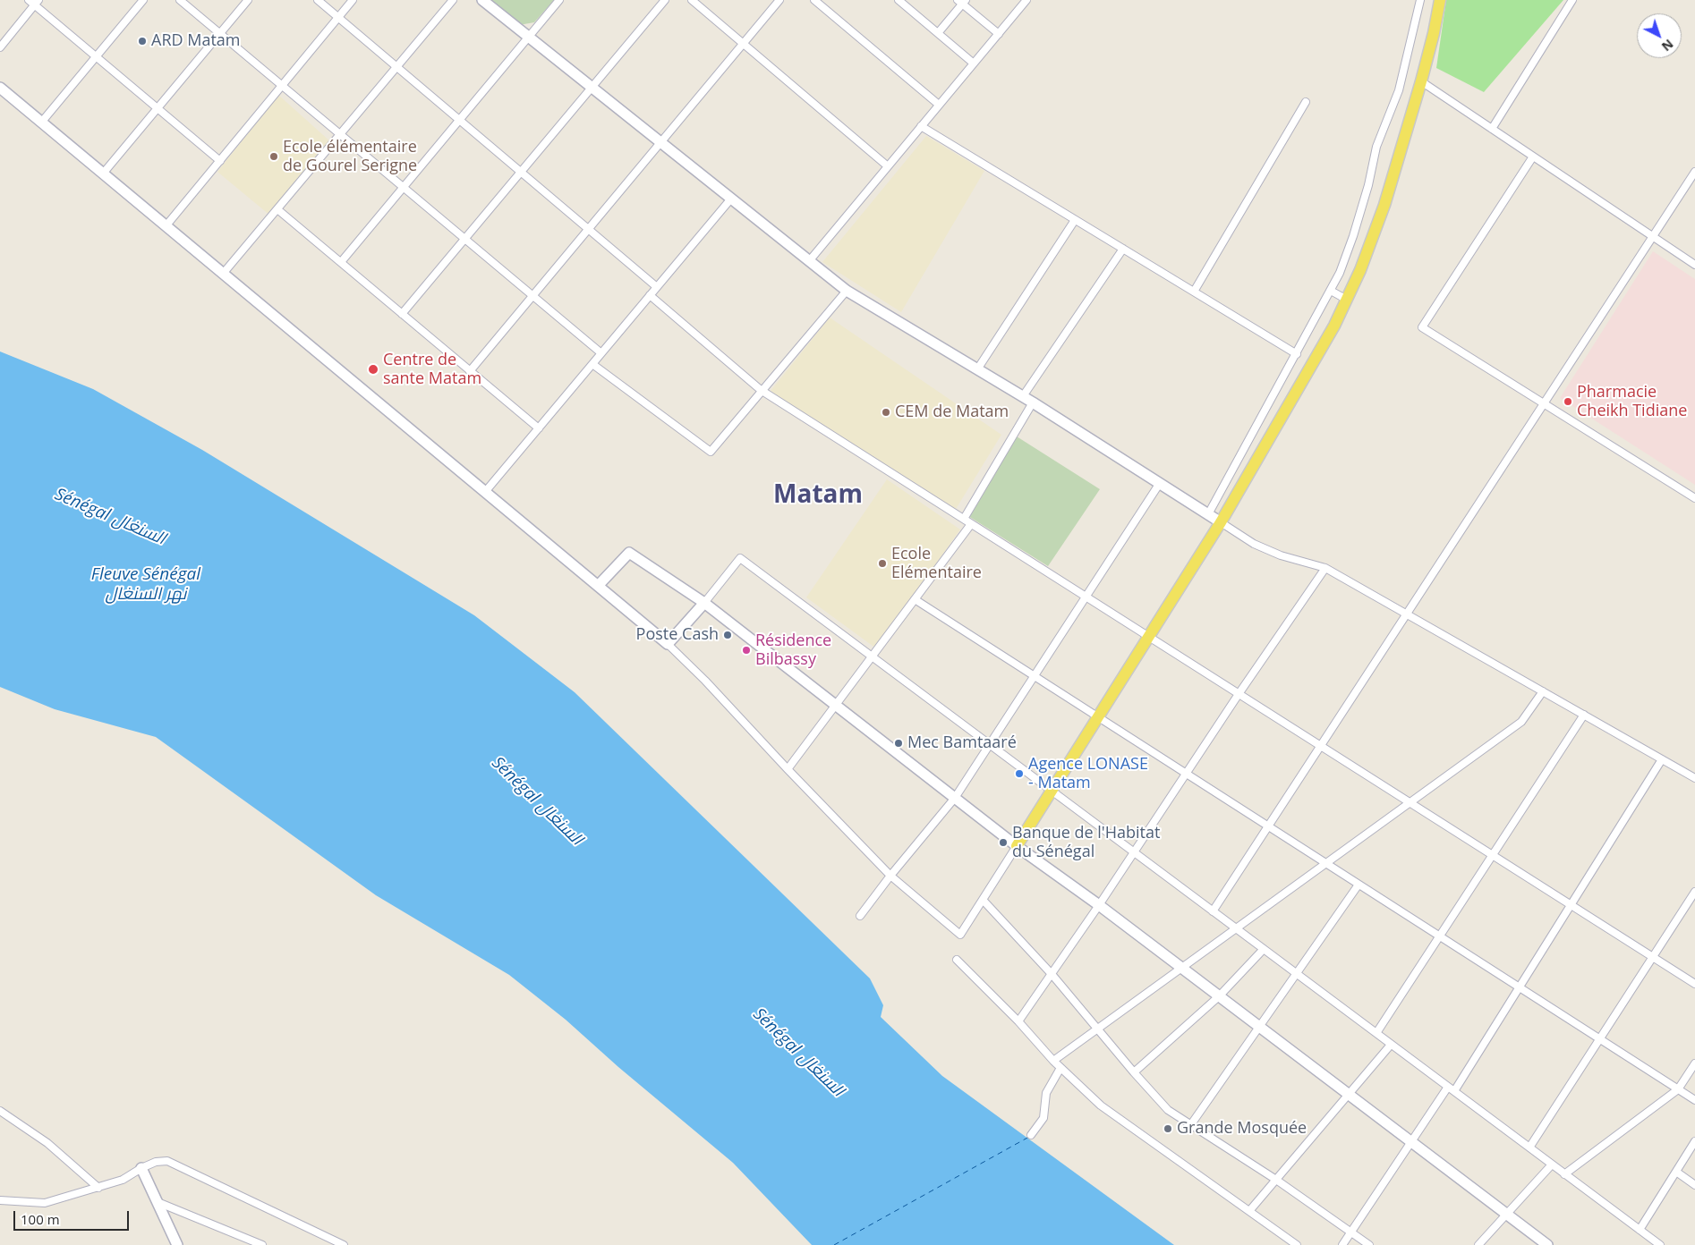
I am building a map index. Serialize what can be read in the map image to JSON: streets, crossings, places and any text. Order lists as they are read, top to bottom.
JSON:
{
  "districts": ["Matam"],
  "water": ["Sénégal السنغال", "Fleuve Sénégal نهر السنغال"],
  "places": [
    "ARD Matam",
    "Ecole élémentaire de Gourel Serigne",
    "Centre de sante Matam",
    "Pharmacie Cheikh Tidiane",
    "CEM de Matam",
    "Ecole Elémentaire",
    "Poste Cash",
    "Résidence Bilbassy",
    "Mec Bamtaaré",
    "Agence LONASE - Matam",
    "Banque de l'Habitat du Sénégal",
    "Grande Mosquée"
  ],
  "scale_bar": "100 m",
  "north": "bottom right"
}
